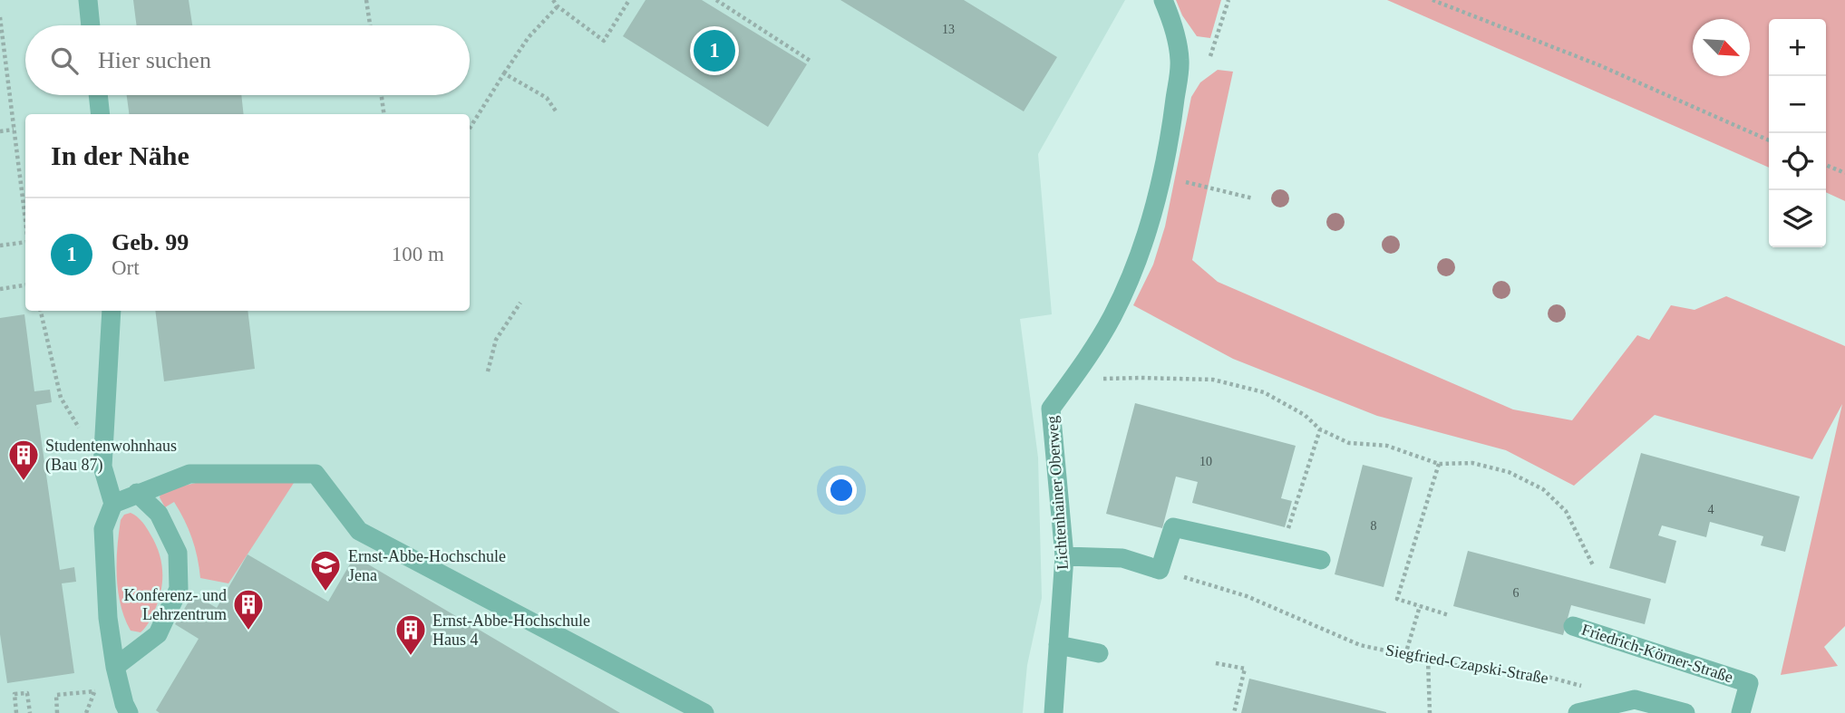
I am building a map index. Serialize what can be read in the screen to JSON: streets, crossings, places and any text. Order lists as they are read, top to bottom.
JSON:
{
  "streets": {
    "street": ["Lichtenhainer Oberweg", "Friedrich-Körner-Straße"],
    "path": ["Siegfried-Czapski-Straße"]
  },
  "places": {
    "building": ["Studentenwohnhaus (Bau 87)", "Konferenz- und Lehrzentrum", "Ernst-Abbe-Hochschule Haus 4"],
    "school or university": ["Ernst-Abbe-Hochschule Jena"]
  },
  "house_numbers": [
    "13",
    "10",
    "4",
    "8",
    "6"
  ],
  "north": "bottom right",
  "page": {
    "map_buttons": ["+", "−"],
    "search": "Hier suchen",
    "pins": "1",
    "heading": "In der Nähe",
    "list": [
      {
        "mark": "1",
        "name": "Geb. 99",
        "note": "Ort",
        "value": "100 m"
      }
    ]
  }
}
